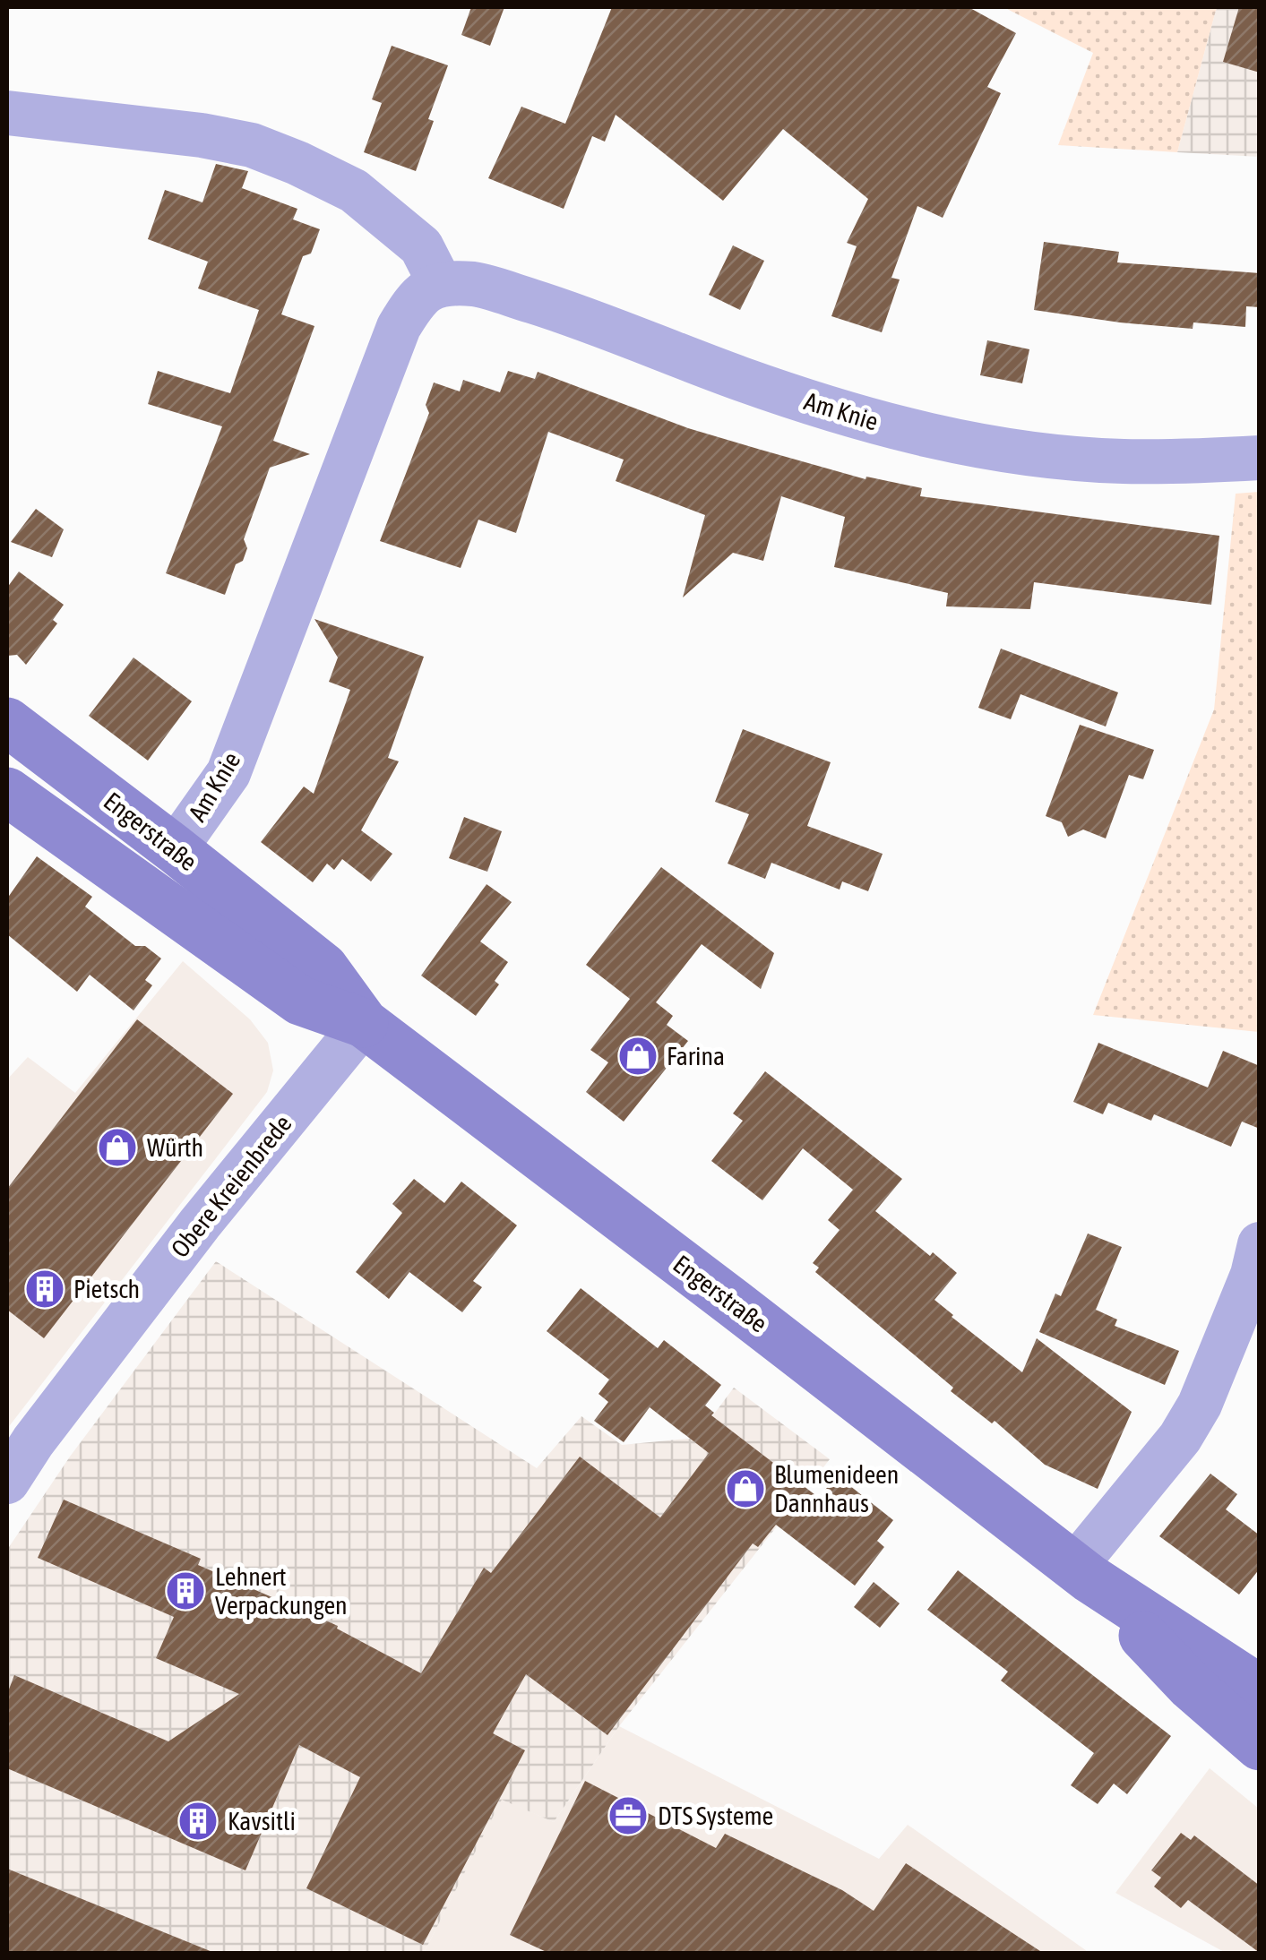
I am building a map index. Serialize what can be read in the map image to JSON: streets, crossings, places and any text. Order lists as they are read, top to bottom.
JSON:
{
  "streets": {
    "main road": ["Engerstraße"],
    "street": ["Am Knie", "Obere Kreienbrede"]
  },
  "crossings": [
    ["Am Knie", "Engerstraße"],
    ["Engerstraße", "Obere Kreienbrede"]
  ],
  "places": {
    "shop": ["Farina", "Würth", "Blumenideen Dannhaus"],
    "building": ["Pietsch", "Lehnert Verpackungen", "Kavsitli"],
    "office": ["DTS Systeme"]
  }
}
